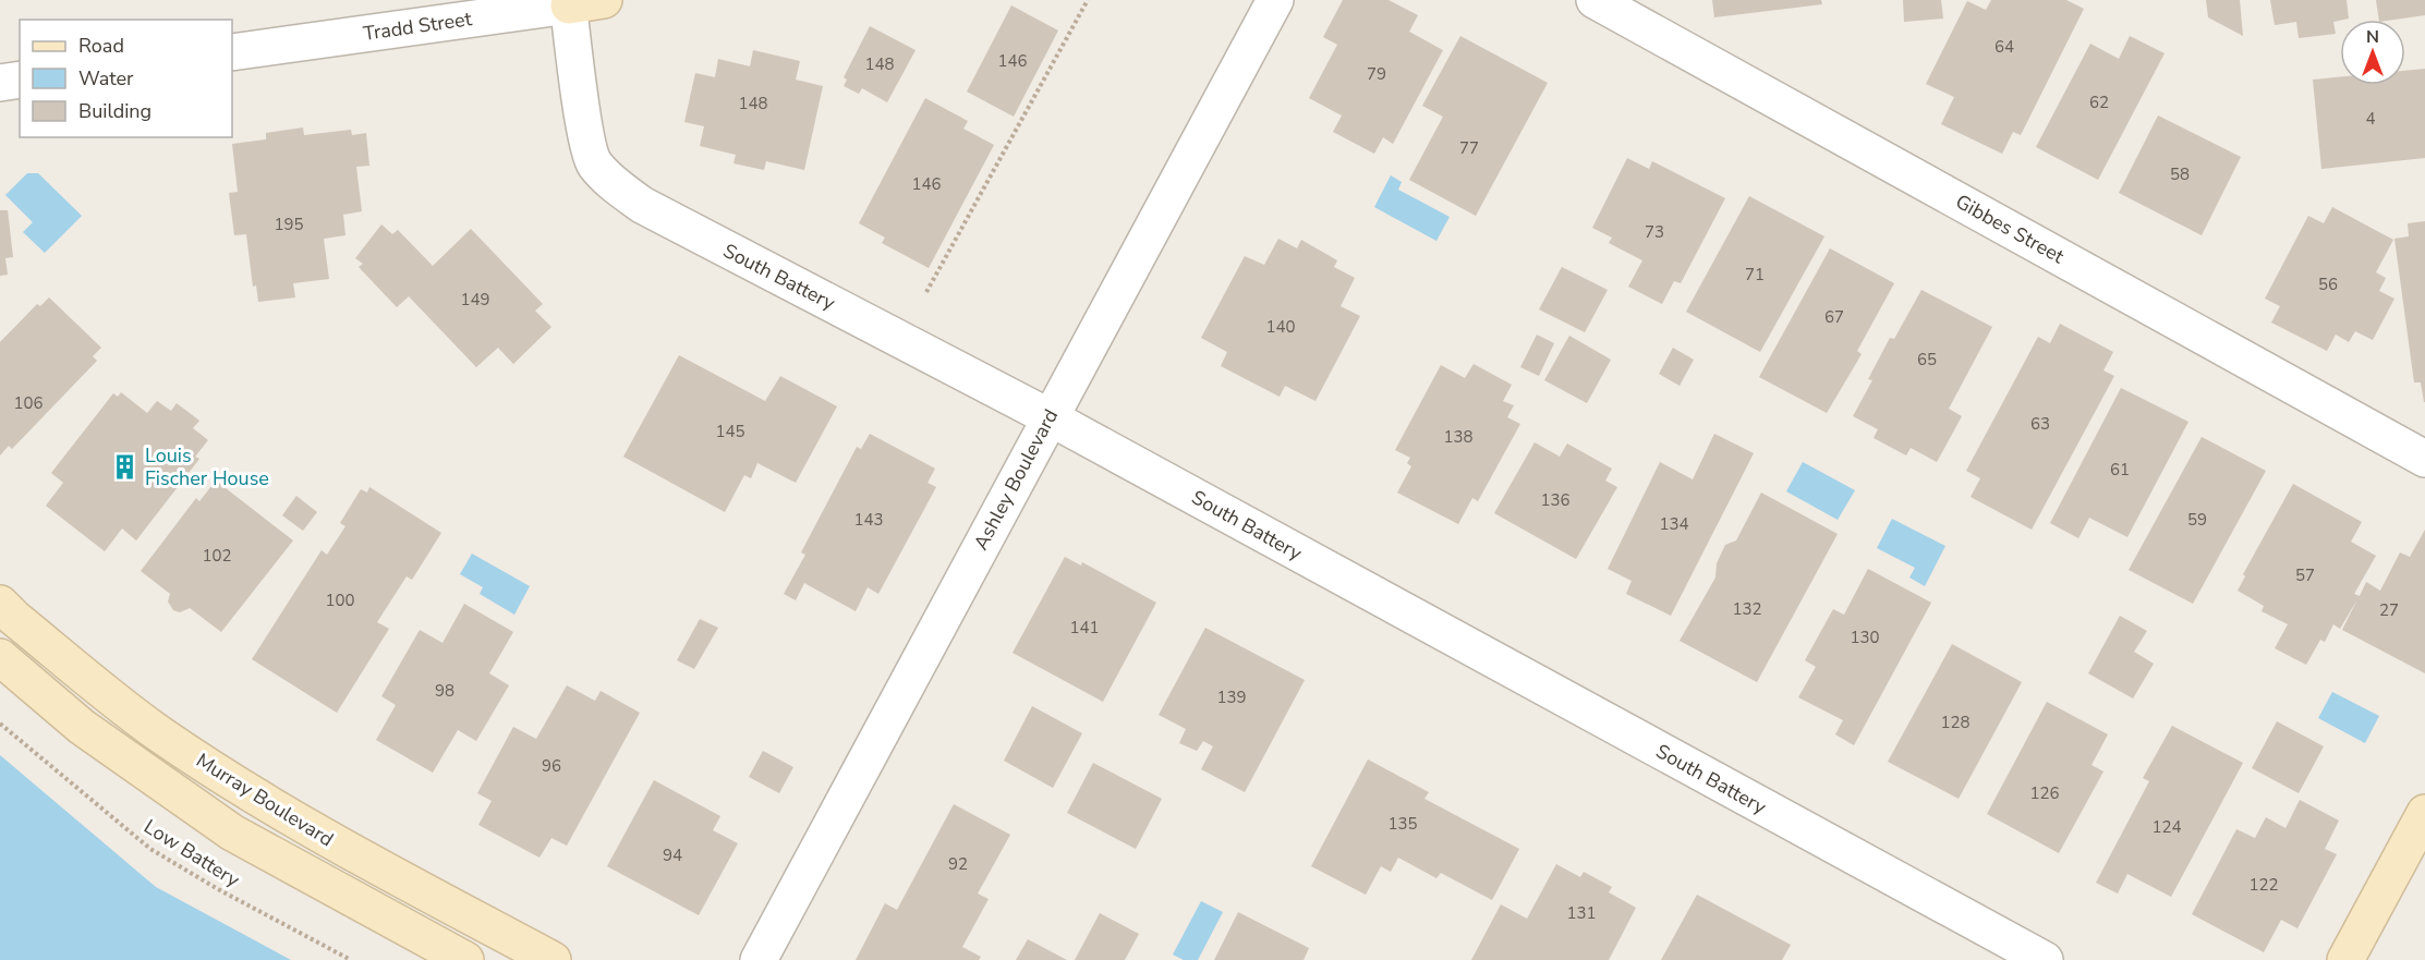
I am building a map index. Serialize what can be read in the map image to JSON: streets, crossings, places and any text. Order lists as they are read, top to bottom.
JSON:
{
  "streets": {
    "street": [
      "Tradd Street",
      "Gibbes Street",
      "South Battery",
      "Ashley Boulevard",
      "Murray Boulevard"
    ],
    "path": ["Low Battery"]
  },
  "crossings": [
    ["Tradd Street", "South Battery"],
    ["South Battery", "Ashley Boulevard"]
  ],
  "places": {
    "building": ["Louis Fischer House"]
  },
  "house_numbers": [
    "64",
    "146",
    "148",
    "79",
    "62",
    "148",
    "4",
    "77",
    "58",
    "146",
    "195",
    "73",
    "71",
    "56",
    "149",
    "67",
    "140",
    "65",
    "106",
    "63",
    "145",
    "138",
    "61",
    "136",
    "143",
    "59",
    "134",
    "102",
    "57",
    "100",
    "132",
    "27",
    "141",
    "130",
    "98",
    "139",
    "128",
    "96",
    "126",
    "135",
    "124",
    "94",
    "92",
    "122",
    "131"
  ],
  "legend": ["Road", "Water", "Building"],
  "north": "top"
}
